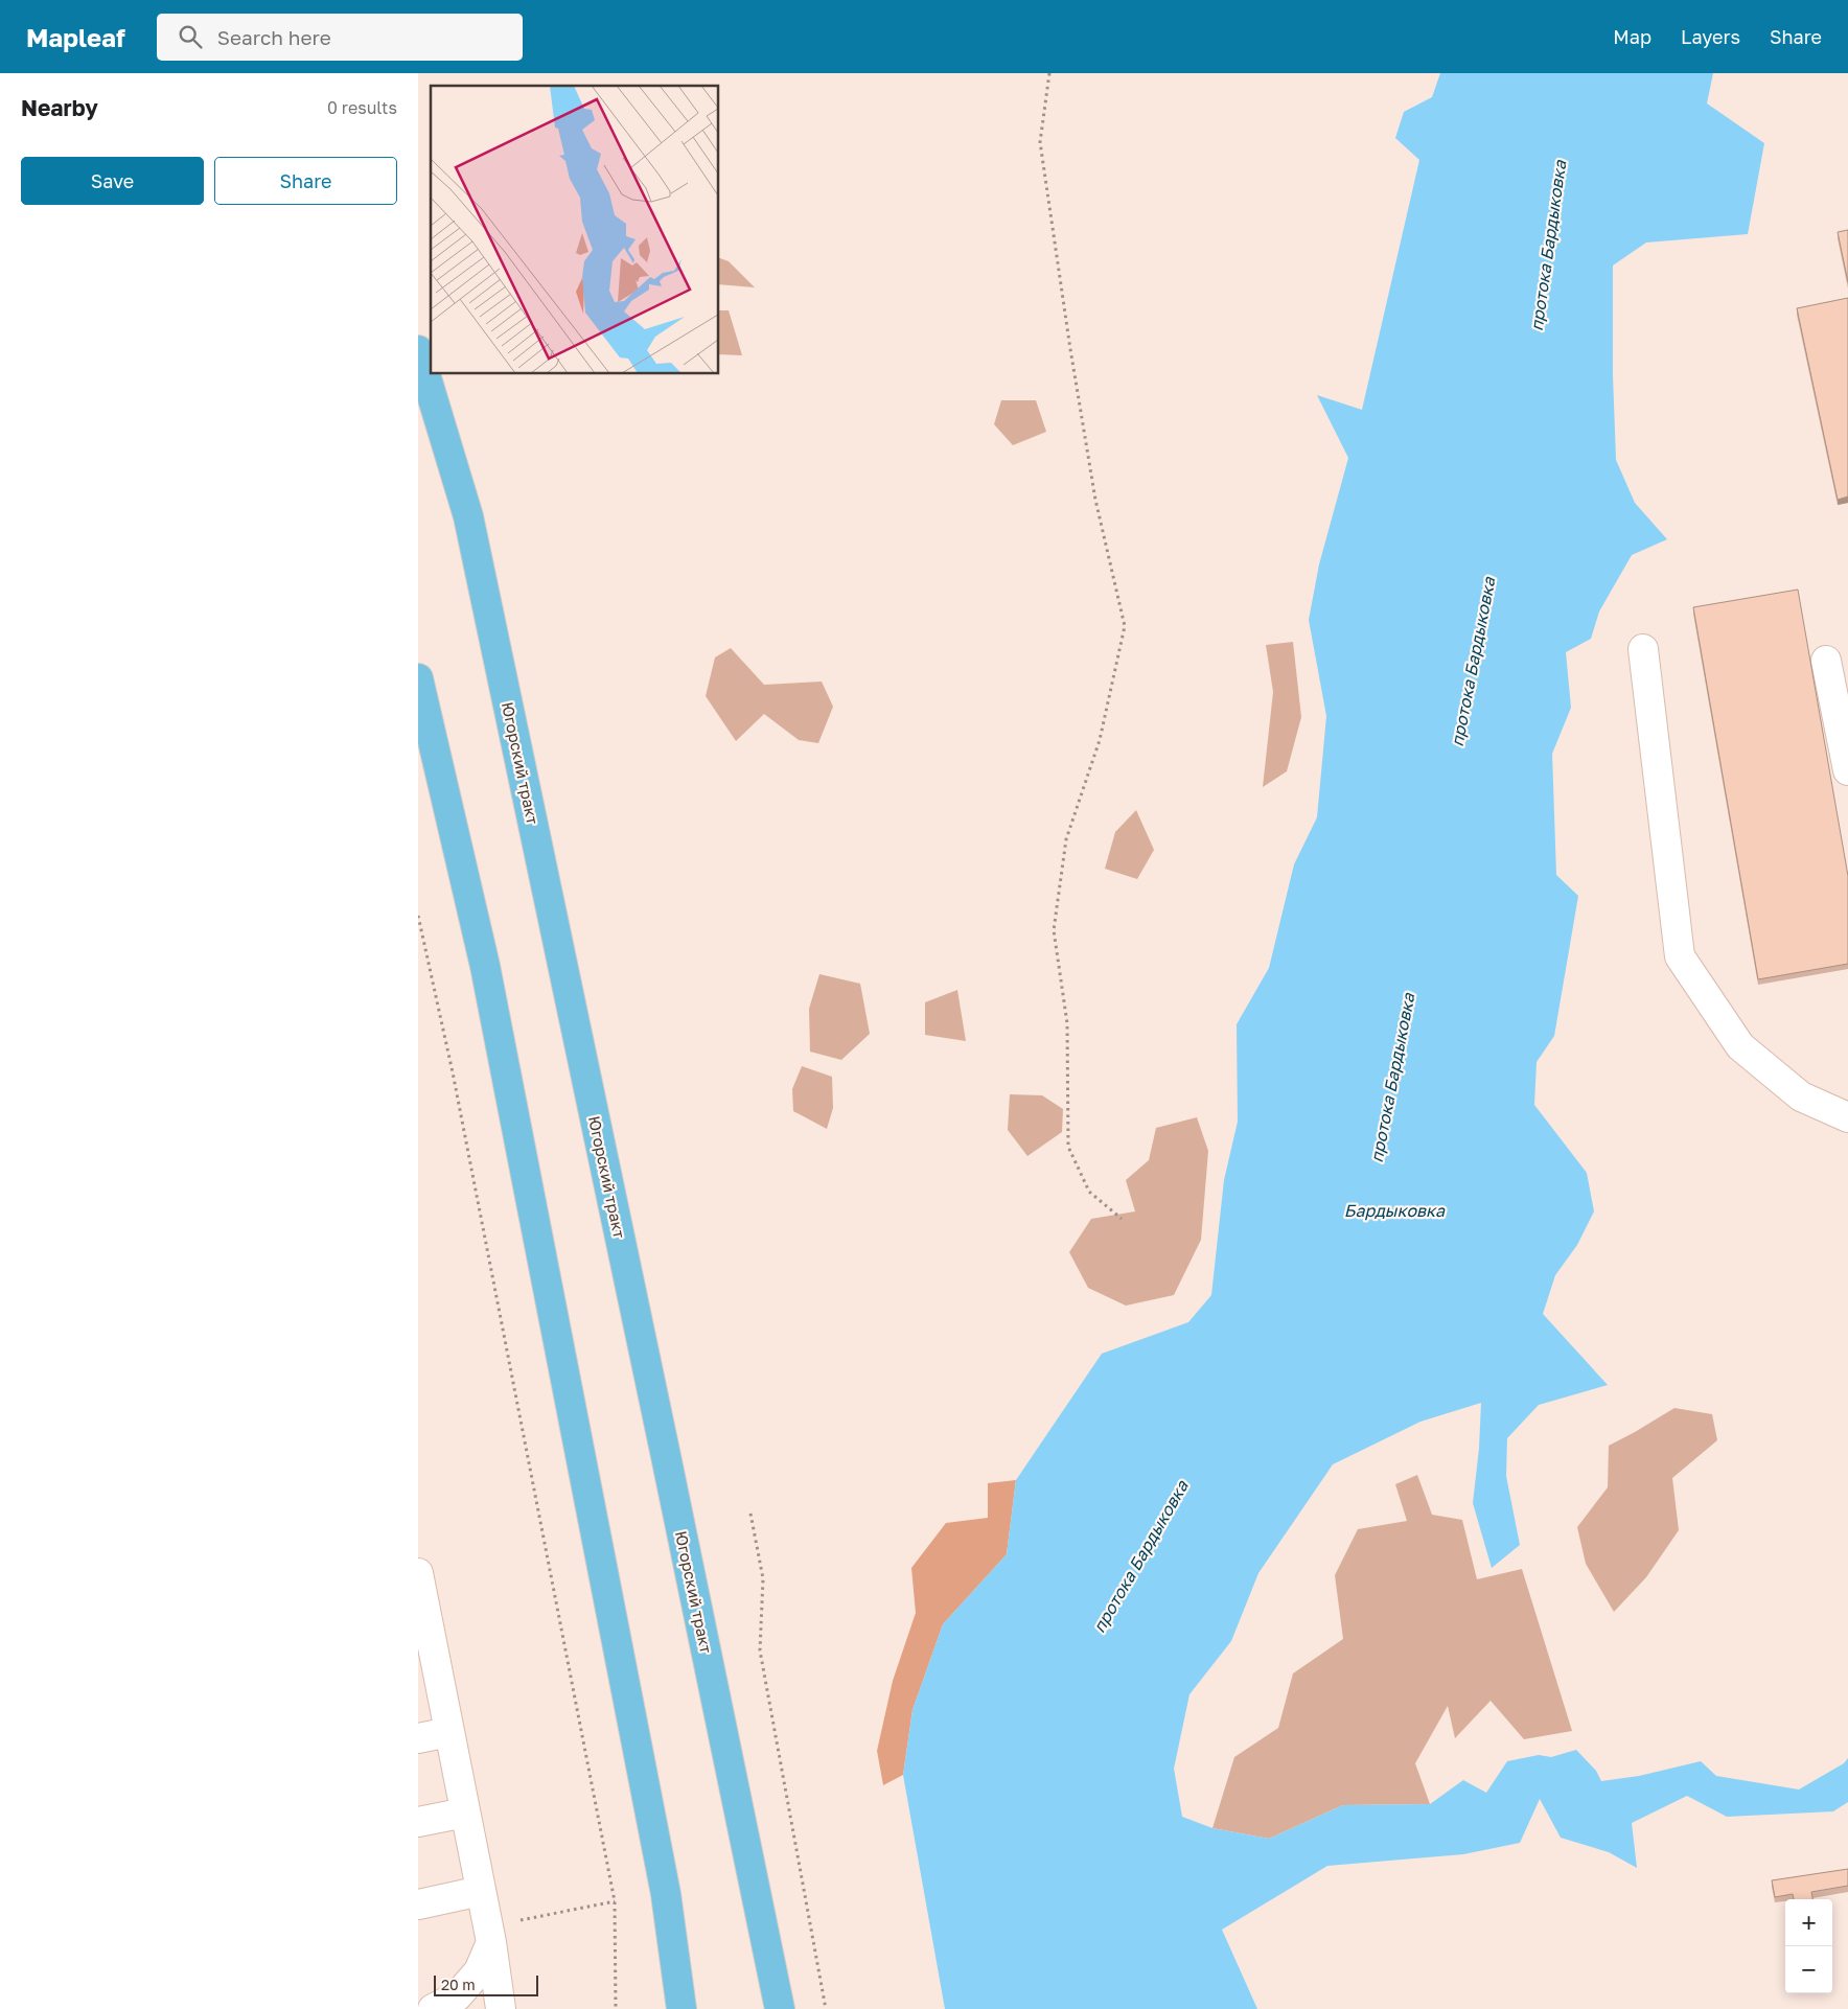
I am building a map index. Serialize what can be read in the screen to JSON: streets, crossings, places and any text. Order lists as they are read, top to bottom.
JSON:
{
  "streets": {
    "main road": ["Югорский тракт"]
  },
  "water": ["протока Бардыковка", "Бардыковка"],
  "scale_bar": "20 m",
  "page": {
    "header": "Mapleaf",
    "search": "Search here",
    "nav": ["Map", "Layers", "Share"],
    "heading": ["Nearby", "0 results"],
    "buttons": ["Save", "Share"],
    "map_buttons": ["+", "−"],
    "scale": "20 m"
  }
}
